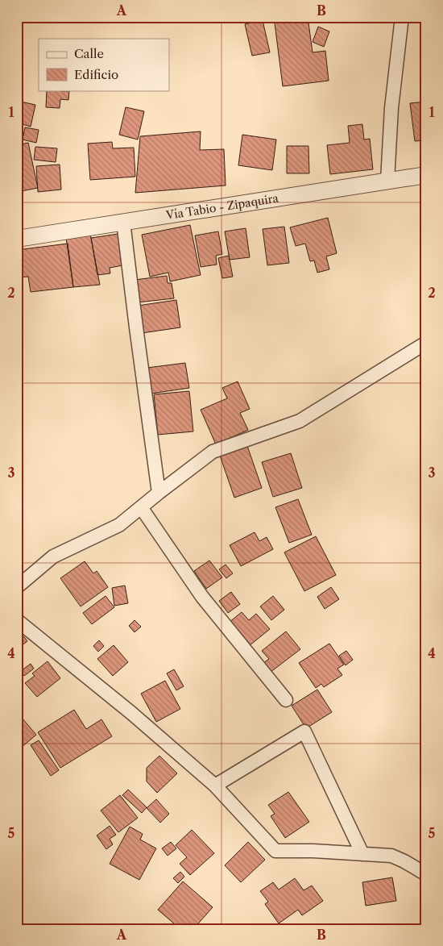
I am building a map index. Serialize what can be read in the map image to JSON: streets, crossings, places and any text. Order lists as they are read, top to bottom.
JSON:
{
  "streets": {
    "street": ["Vía Tabio - Zipaquira"]
  },
  "legend": ["Calle", "Edificio"],
  "grid": {
    "columns": ["A", "B"],
    "rows": [
      "1",
      "2",
      "3",
      "4",
      "5"
    ]
  }
}
